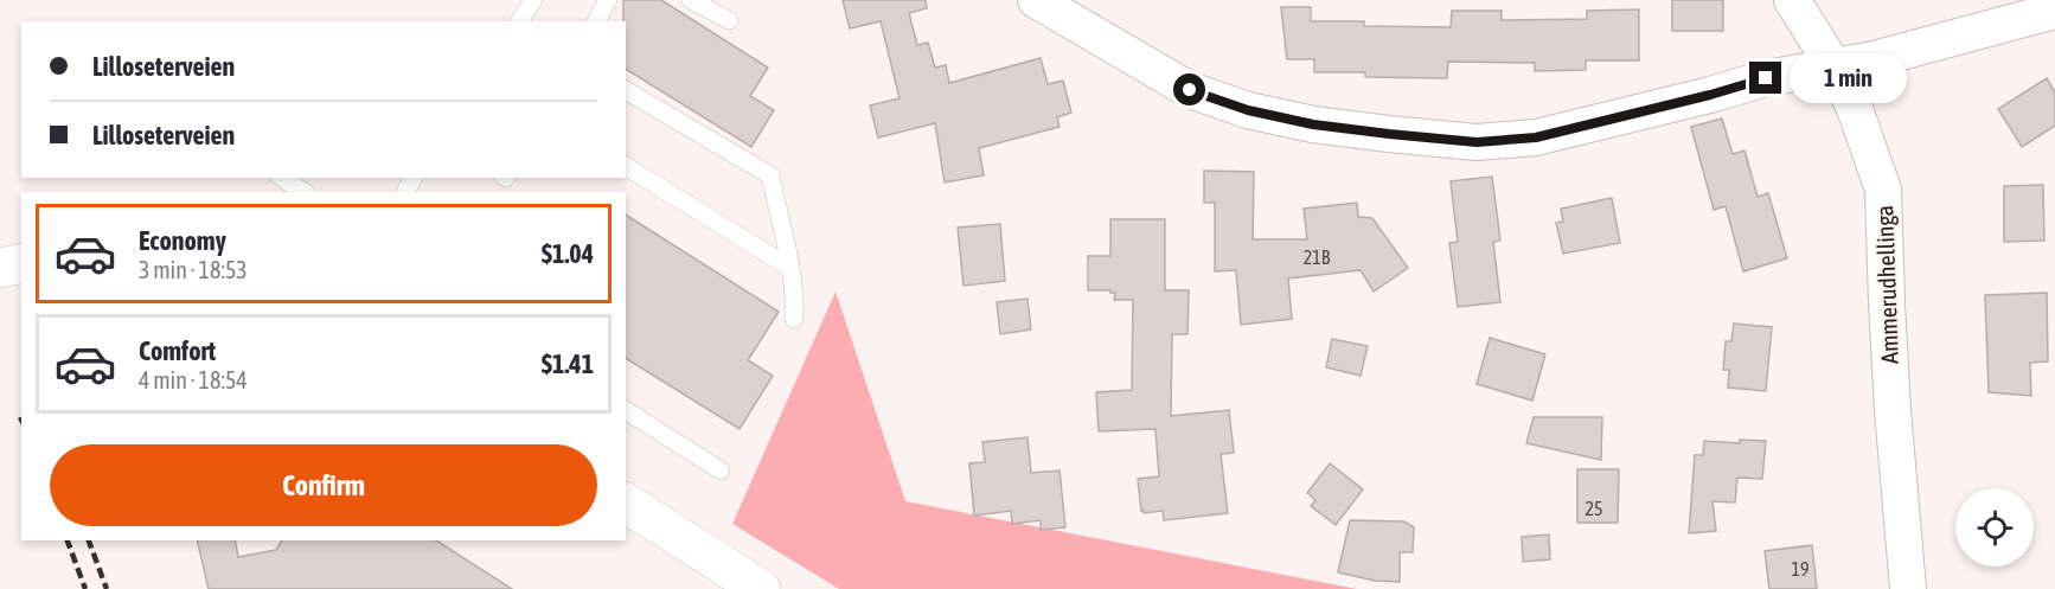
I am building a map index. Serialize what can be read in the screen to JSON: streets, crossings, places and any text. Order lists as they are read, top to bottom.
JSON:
{
  "streets": {
    "street": ["Ammerudhellinga"]
  },
  "house_numbers": ["21B", "25", "19"],
  "page": {
    "banner": ["Lilloseterveien", "Lilloseterveien"],
    "bubble": "1 min",
    "list": [
      {
        "name": "Economy",
        "note": "3 min · 18:53",
        "value": "$1.04"
      },
      {
        "name": "Comfort",
        "note": "4 min · 18:54",
        "value": "$1.41"
      }
    ],
    "buttons": "Confirm"
  }
}
